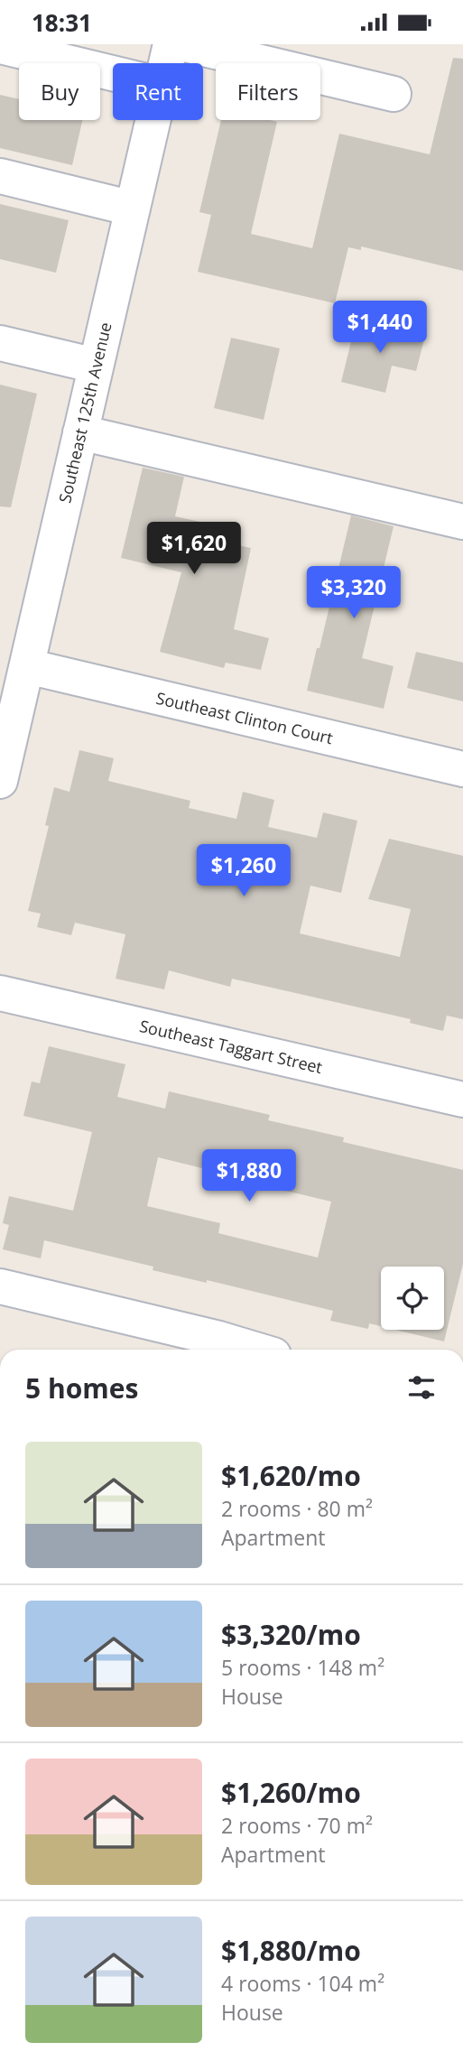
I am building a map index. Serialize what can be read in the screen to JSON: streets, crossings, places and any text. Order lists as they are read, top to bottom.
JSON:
{
  "streets": {
    "street": ["Southeast 125th Avenue", "Southeast Clinton Court", "Southeast Taggart Street"]
  },
  "crossings": [
    ["Southeast 125th Avenue", "Southeast Clinton Court"]
  ],
  "page": {
    "status": "18:31",
    "chip": ["Buy", "Rent", "Filters"],
    "price": [
      "$1,440",
      "$1,620",
      "$3,320",
      "$1,260",
      "$1,880"
    ],
    "heading": "5 homes",
    "list": [
      {
        "name": "$1,620/mo",
        "note": "2 rooms · 80 m² · Apartment"
      },
      {
        "name": "$3,320/mo",
        "note": "5 rooms · 148 m² · House"
      },
      {
        "name": "$1,260/mo",
        "note": "2 rooms · 70 m² · Apartment"
      },
      {
        "name": "$1,880/mo",
        "note": "4 rooms · 104 m² · House"
      }
    ]
  }
}
